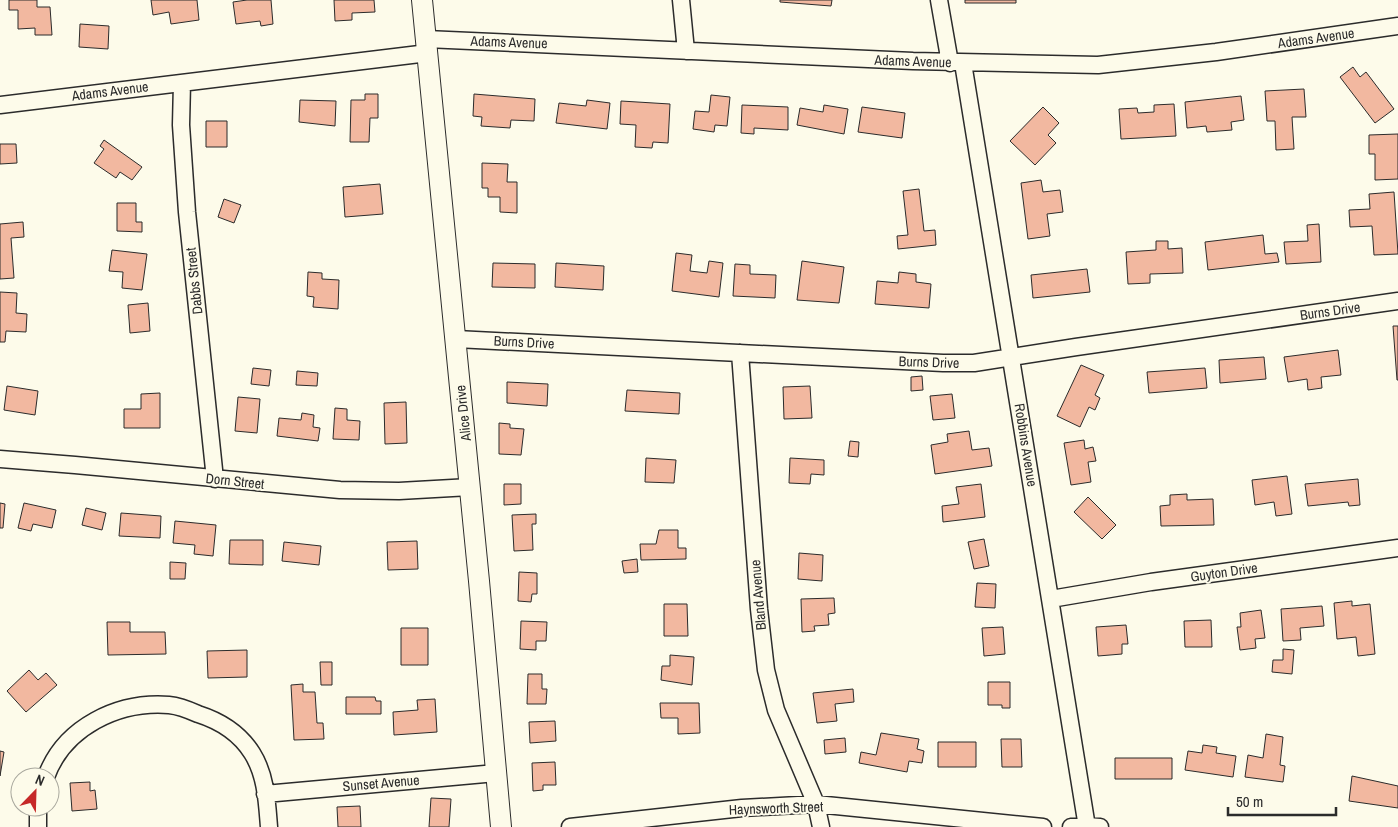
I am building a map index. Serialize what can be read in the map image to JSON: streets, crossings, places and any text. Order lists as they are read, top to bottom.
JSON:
{
  "streets": {
    "main road": ["Alice Drive"],
    "street": [
      "Adams Avenue",
      "Dabbs Street",
      "Burns Drive",
      "Robbins Avenue",
      "Dorn Street",
      "Guyton Drive",
      "Bland Avenue",
      "Sunset Avenue",
      "Haynsworth Street"
    ]
  },
  "crossings": [
    ["Adams Avenue", "Dabbs Street"],
    ["Adams Avenue", "Alice Drive"],
    ["Adams Avenue", "Robbins Avenue"],
    ["Dabbs Street", "Dorn Street"],
    ["Burns Drive", "Alice Drive"],
    ["Burns Drive", "Robbins Avenue"],
    ["Burns Drive", "Bland Avenue"],
    ["Alice Drive", "Dorn Street"],
    ["Alice Drive", "Sunset Avenue"],
    ["Robbins Avenue", "Guyton Drive"],
    ["Bland Avenue", "Haynsworth Street"]
  ],
  "scale_bar": "50 m",
  "north": "top right"
}
